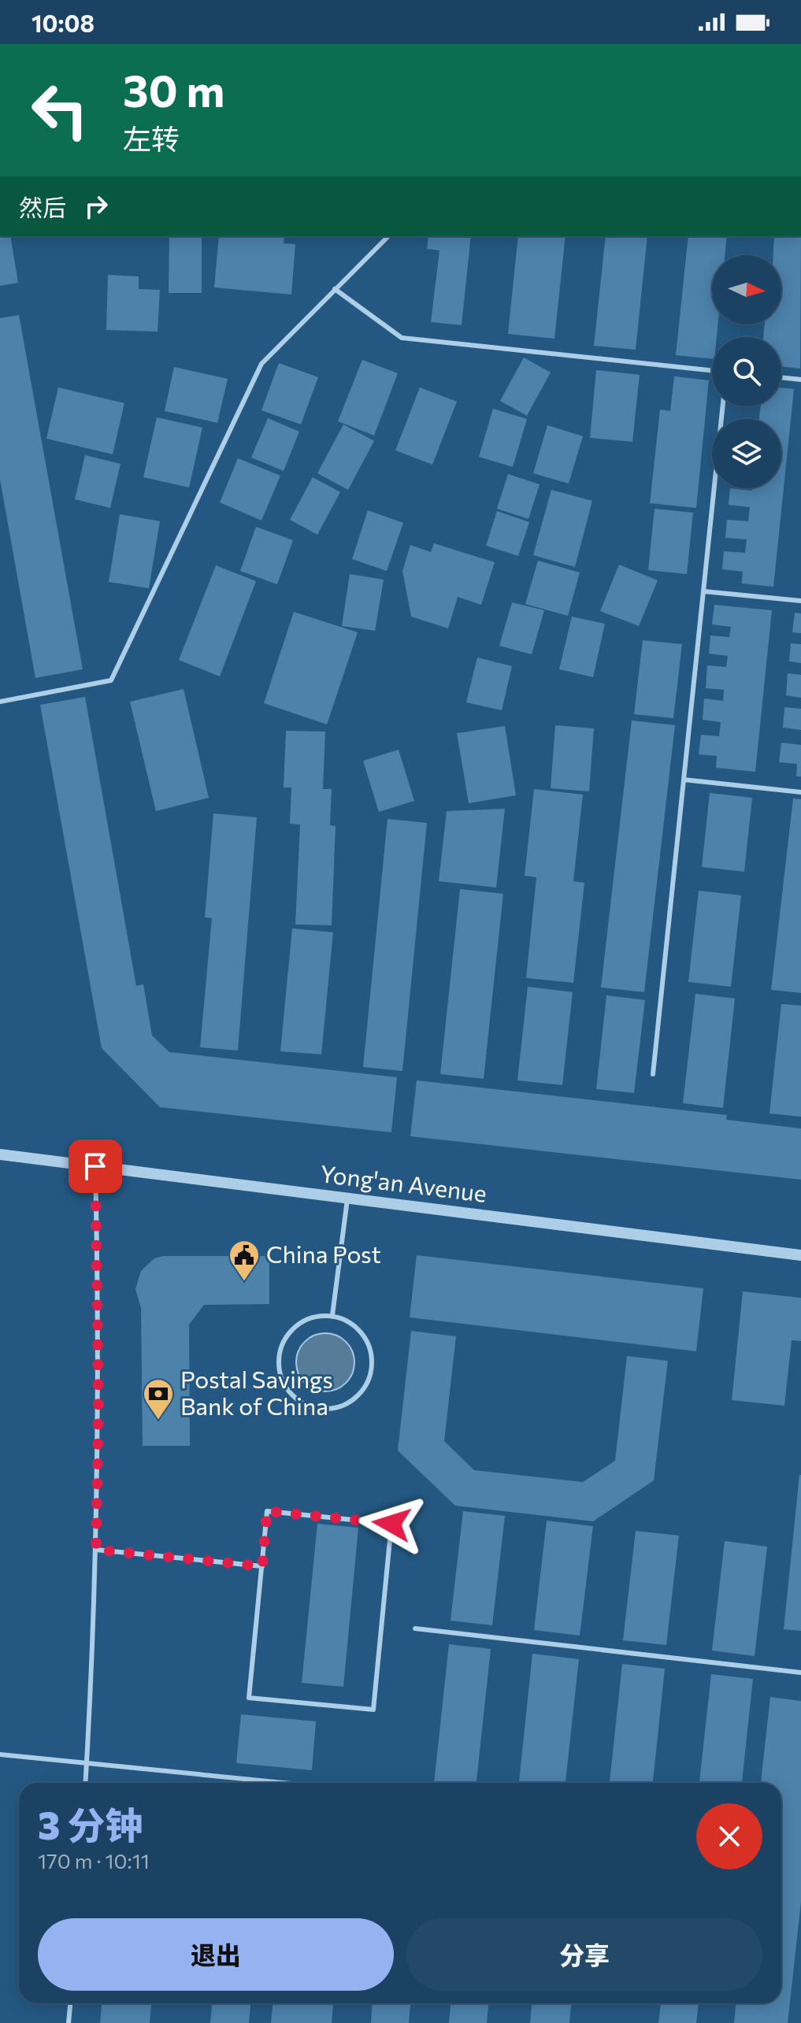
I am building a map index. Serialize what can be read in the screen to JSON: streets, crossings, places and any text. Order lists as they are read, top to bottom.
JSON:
{
  "streets": {
    "street": ["Yong'an Avenue"]
  },
  "places": {
    "public building": ["China Post"],
    "bank": ["Postal Savings Bank of China"]
  },
  "north": "right",
  "page": {
    "status": "10:08",
    "turn": ["30 m", "左转"],
    "then": "然后",
    "heading": ["3 分钟", "170 m · 10:11"],
    "buttons": ["退出", "分享"]
  }
}
